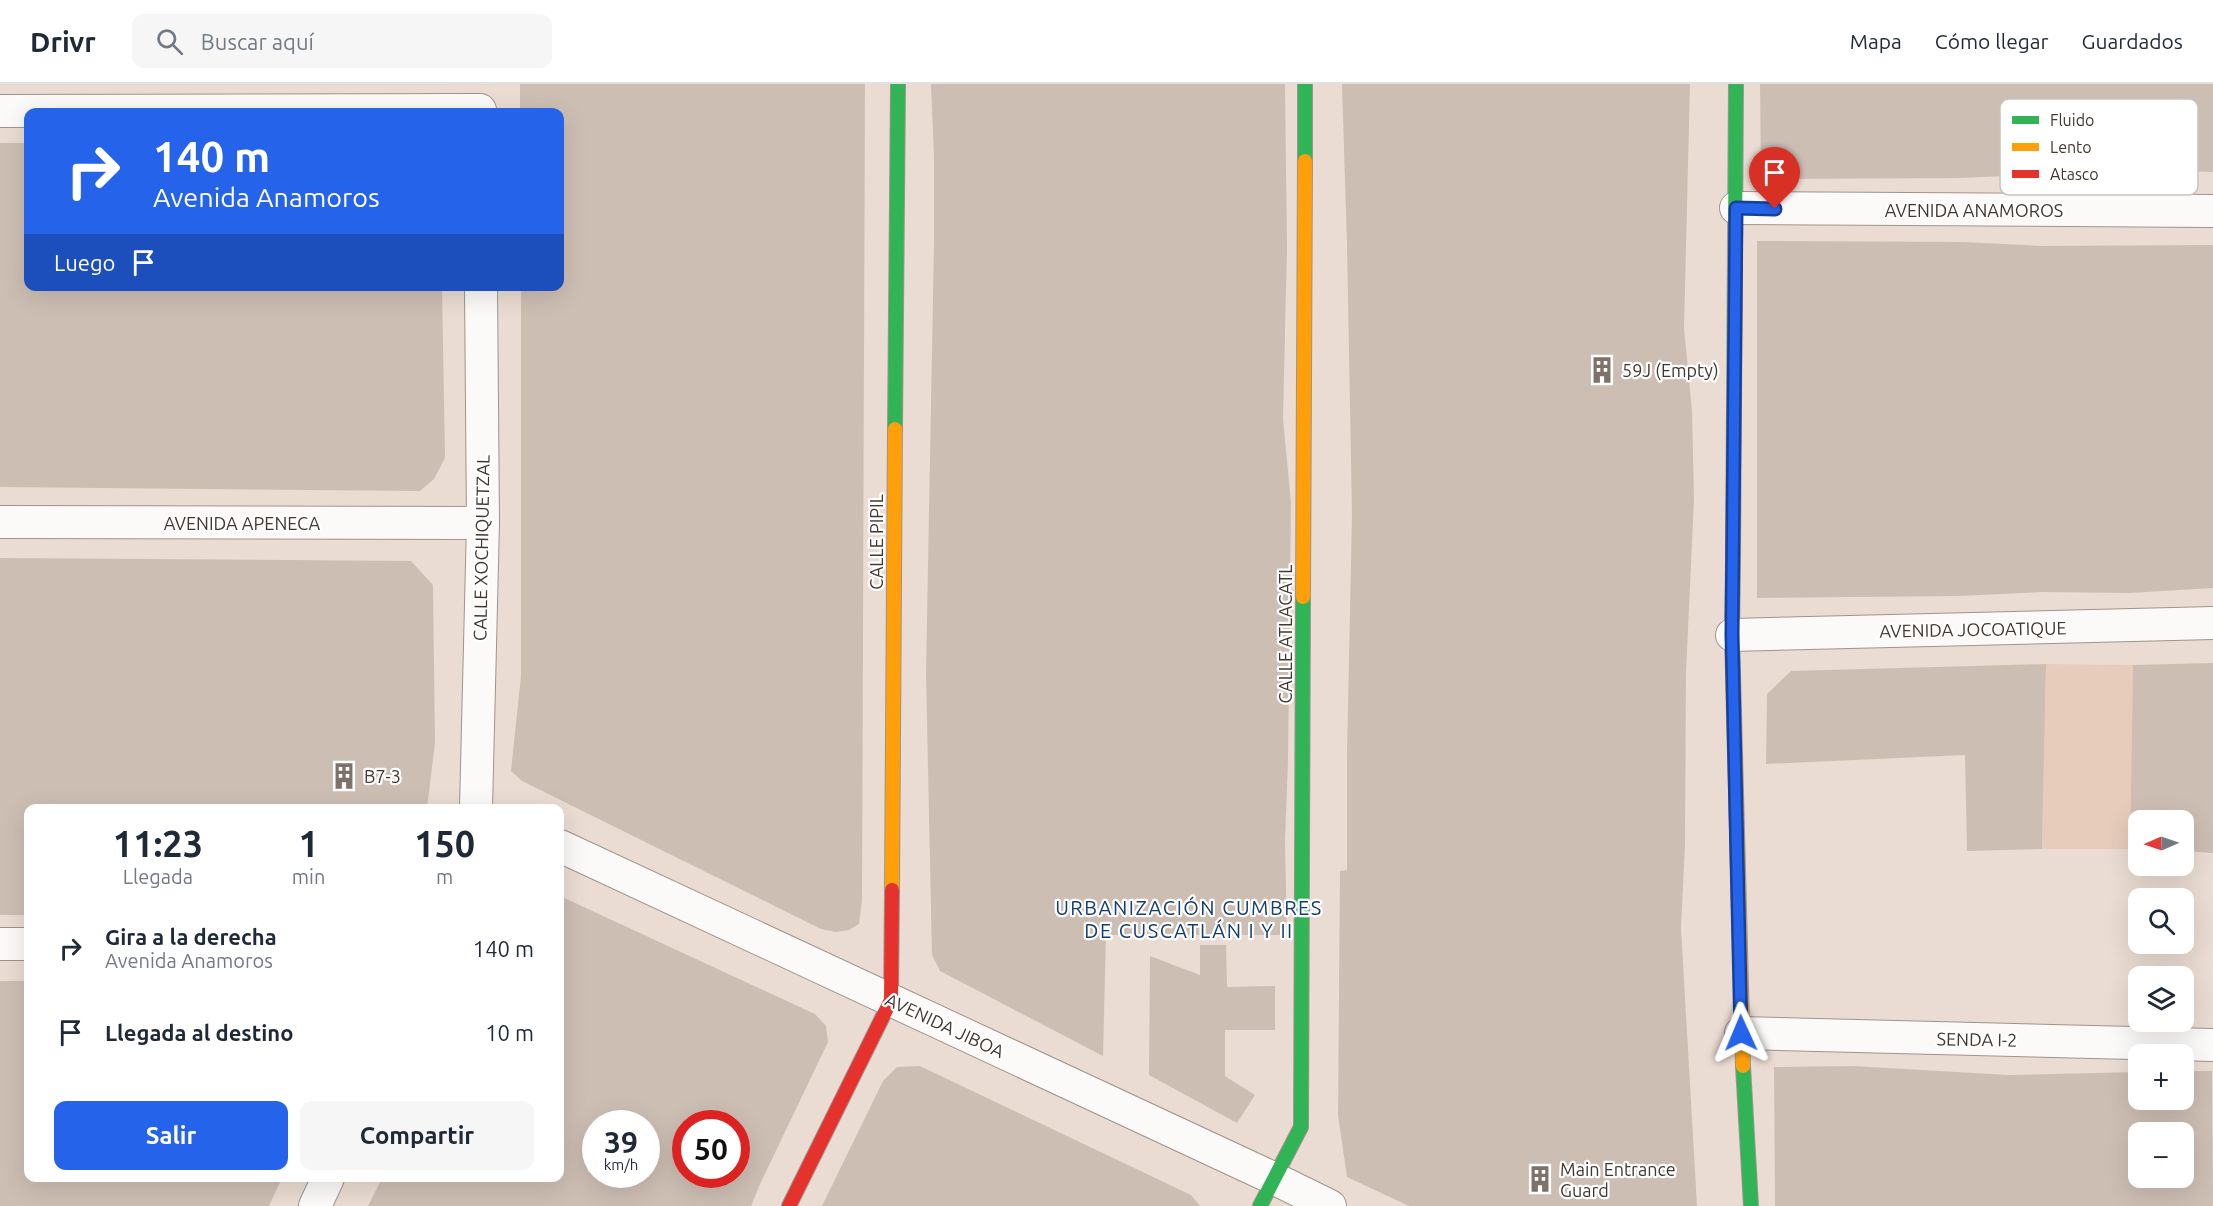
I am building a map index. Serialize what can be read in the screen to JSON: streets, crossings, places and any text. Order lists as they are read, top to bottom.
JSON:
{
  "streets": {
    "street": [
      "AVENIDA ANAMOROS",
      "AVENIDA APENECA",
      "CALLE PIPIL",
      "CALLE XOCHIQUETZAL",
      "AVENIDA JOCOATIQUE",
      "CALLE ATLACATL",
      "AVENIDA JIBOA",
      "SENDA I-2"
    ]
  },
  "crossings": [
    ["AVENIDA APENECA", "CALLE XOCHIQUETZAL"],
    ["CALLE PIPIL", "AVENIDA JIBOA"],
    ["CALLE ATLACATL", "AVENIDA JIBOA"]
  ],
  "districts": ["URBANIZACIÓN CUMBRES DE CUSCATLÁN I Y II"],
  "places": {
    "building": ["59J (Empty)", "B7-3", "Main Entrance Guard"]
  },
  "legend": ["Fluido", "Lento", "Atasco"],
  "north": "left",
  "page": {
    "header": "Drivr",
    "search": "Buscar aquí",
    "nav": ["Mapa", "Cómo llegar", "Guardados"],
    "turn": ["140 m", "Avenida Anamoros"],
    "then": "Luego",
    "eta": [
      "11:23",
      "Llegada",
      "1",
      "min",
      "150",
      "m"
    ],
    "map_buttons": ["+", "−"],
    "list": [
      {
        "name": "Gira a la derecha",
        "note": "Avenida Anamoros",
        "value": "140 m"
      },
      {
        "name": "Llegada al destino",
        "value": "10 m"
      }
    ],
    "buttons": ["Salir", "Compartir"],
    "speed": "39 km/h",
    "limit": "50"
  }
}
